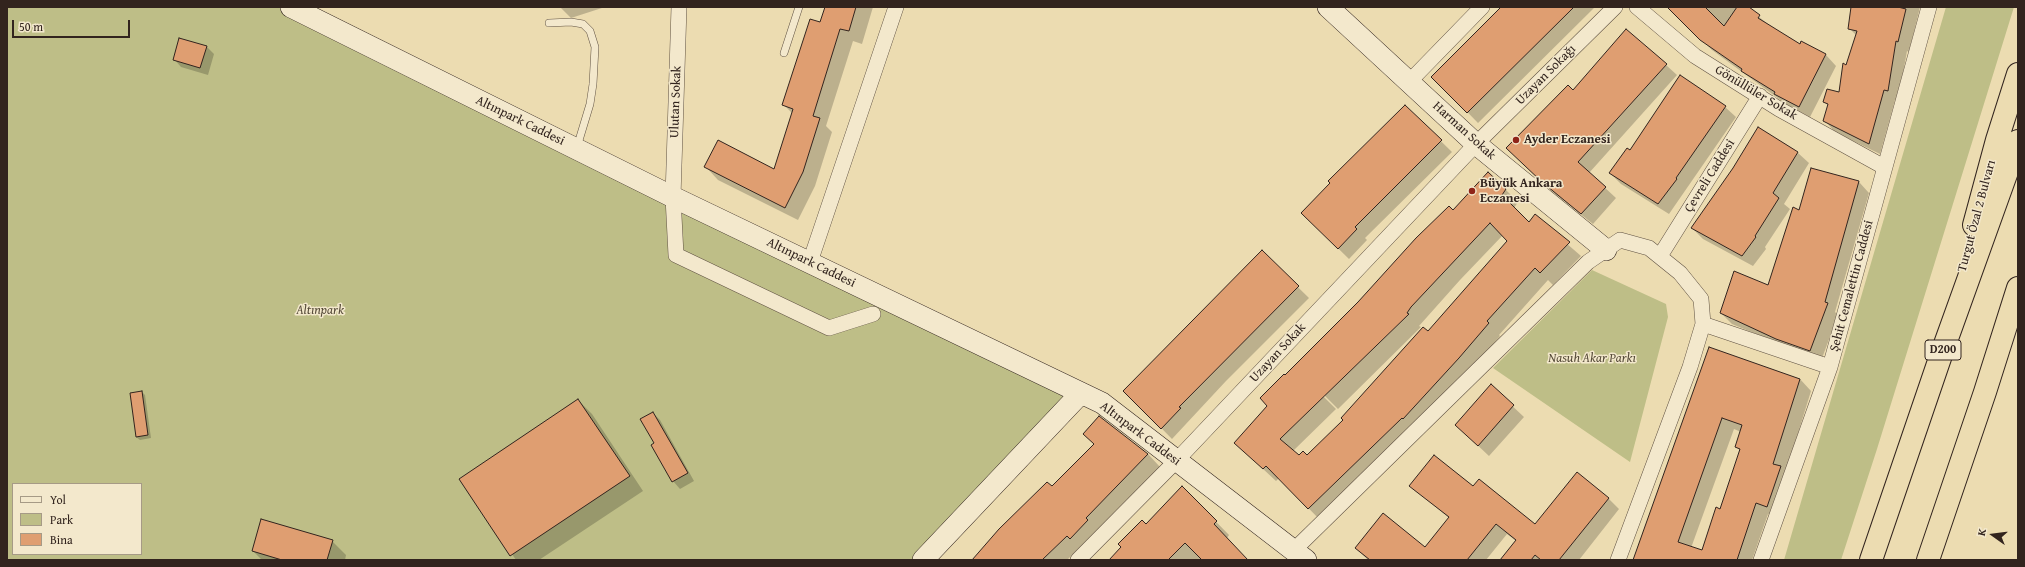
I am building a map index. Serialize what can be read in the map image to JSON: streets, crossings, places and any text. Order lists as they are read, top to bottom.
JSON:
{
  "streets": {
    "highway": ["Turgut Özal 2 Bulvarı", "D200"],
    "street": [
      "Uzayan Sokağı",
      "Gönüllüler Sokak",
      "Ulutan Sokak",
      "Altınpark Caddesi",
      "Harman Sokak",
      "Çevreli Caddesi",
      "Şehit Cemalettin Caddesi",
      "Uzayan Sokak"
    ]
  },
  "crossings": [
    ["Uzayan Sokağı", "Harman Sokak"],
    ["Uzayan Sokağı", "Uzayan Sokak"],
    ["Gönüllüler Sokak", "Çevreli Caddesi"],
    ["Gönüllüler Sokak", "Şehit Cemalettin Caddesi"],
    ["Ulutan Sokak", "Altınpark Caddesi"],
    ["Altınpark Caddesi", "Uzayan Sokak"],
    ["Harman Sokak", "Uzayan Sokak"]
  ],
  "parks": ["Altınpark", "Nasuh Akar Parkı"],
  "places": ["Ayder Eczanesi", "Büyük Ankara Eczanesi"],
  "legend": ["Yol", "Park", "Bina"],
  "scale_bar": "50 m",
  "north": "left"
}
